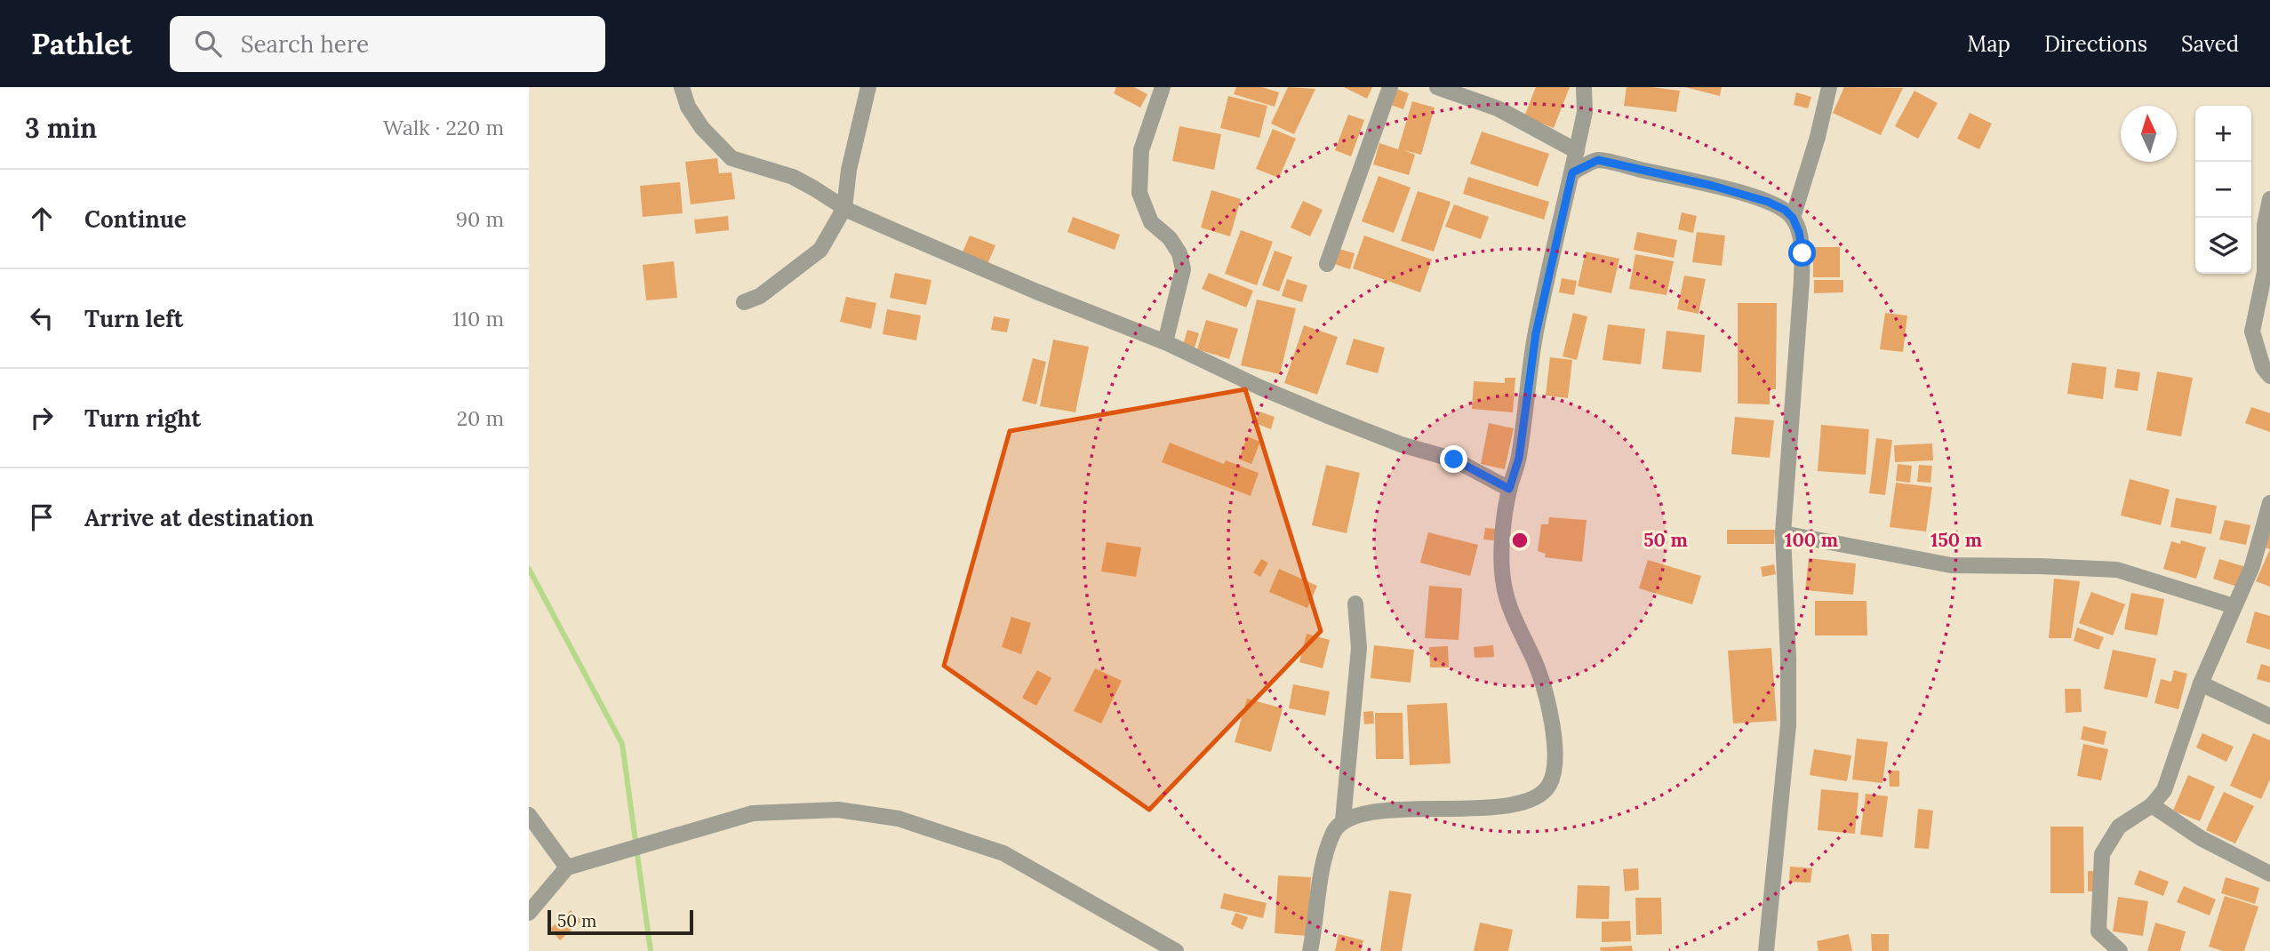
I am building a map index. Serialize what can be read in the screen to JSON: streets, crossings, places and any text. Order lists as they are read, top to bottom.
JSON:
{
  "scale_bar": "50 m",
  "north": "top",
  "page": {
    "header": "Pathlet",
    "search": "Search here",
    "nav": ["Map", "Directions", "Saved"],
    "heading": ["3 min", "Walk · 220 m"],
    "map_buttons": ["+", "−"],
    "list": [
      ["Continue", "90 m"],
      ["Turn left", "110 m"],
      ["Turn right", "20 m"],
      "Arrive at destination"
    ],
    "scale": "50 m"
  },
  "rings": ["50 m", "100 m", "150 m"]
}
